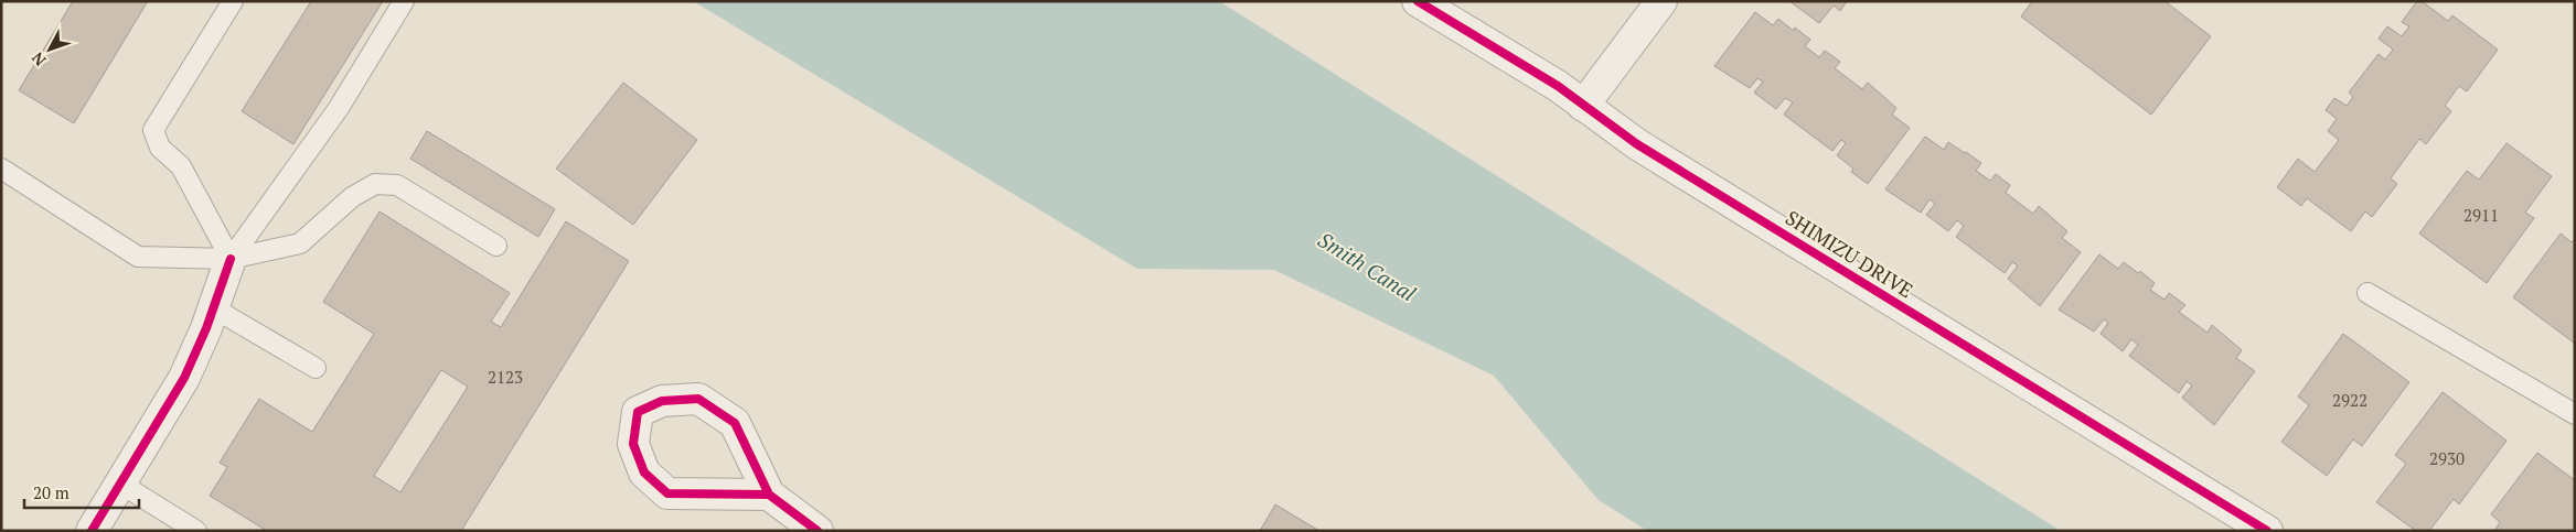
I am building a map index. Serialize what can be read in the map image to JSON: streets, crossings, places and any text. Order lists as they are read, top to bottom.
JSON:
{
  "streets": {
    "street": ["SHIMIZU DRIVE"]
  },
  "water": ["Smith Canal"],
  "house_numbers": [
    "2911",
    "2123",
    "2922",
    "2930"
  ],
  "scale_bar": "20 m",
  "north": "bottom left"
}
